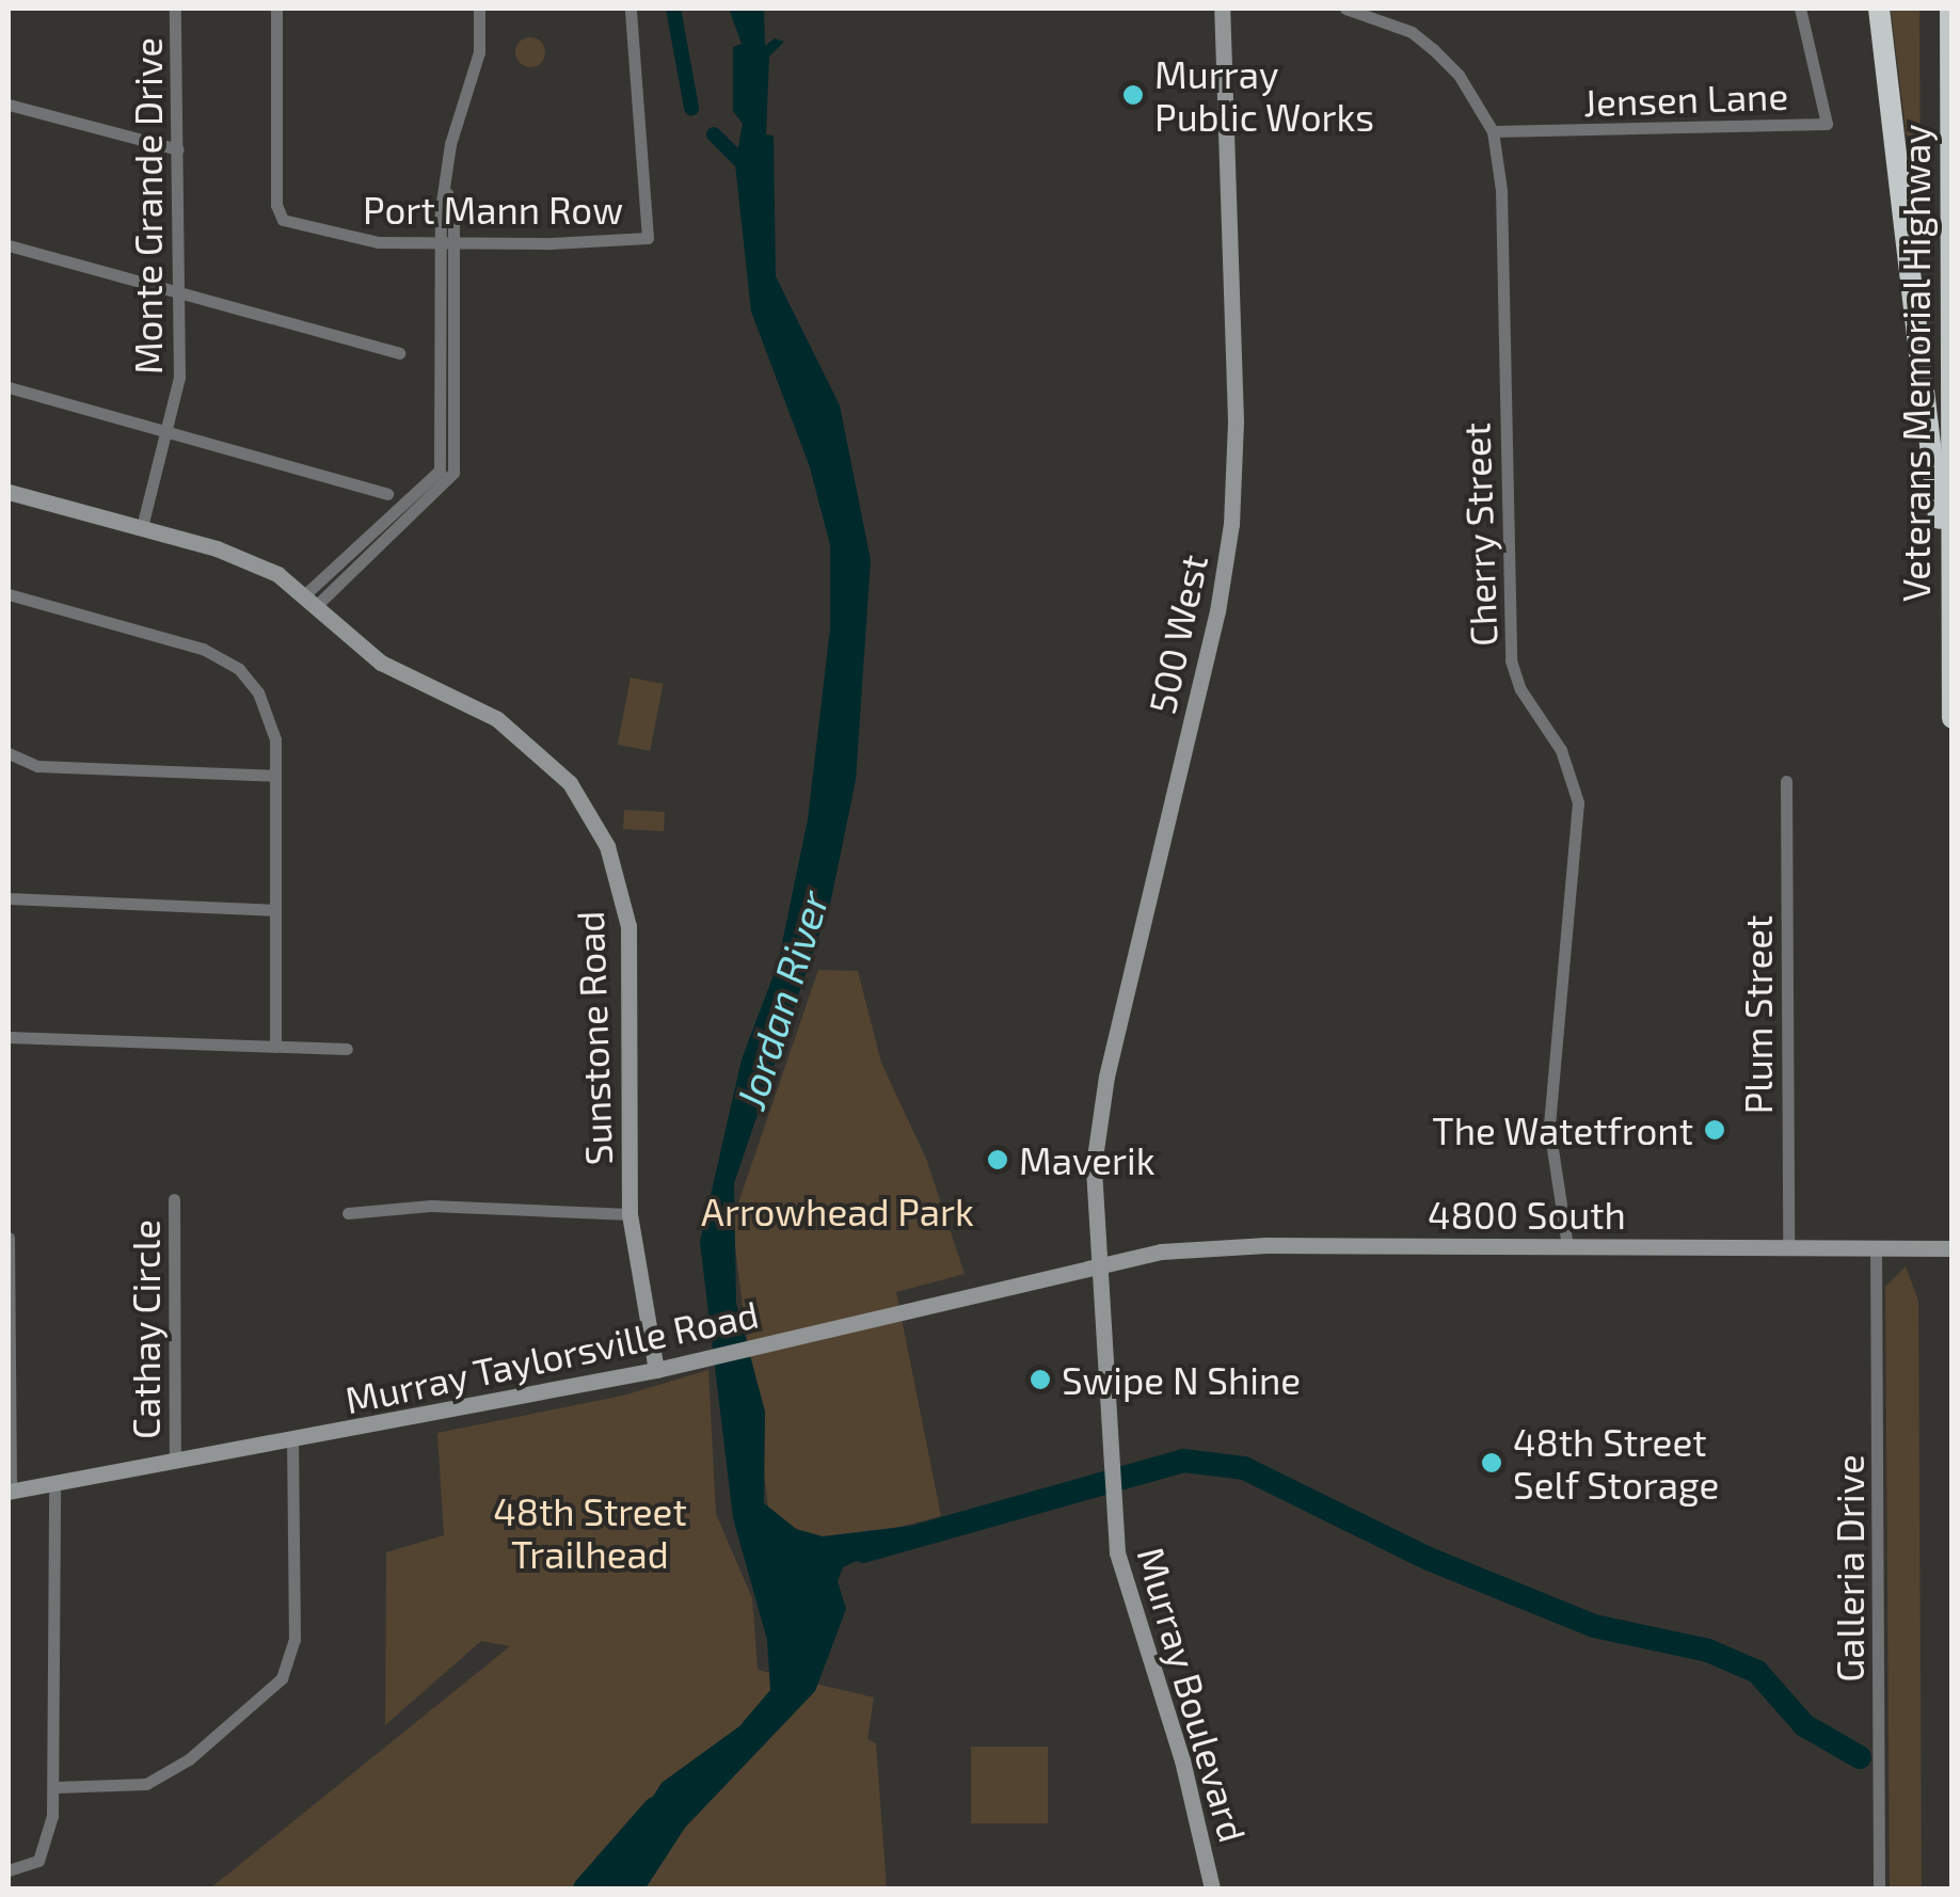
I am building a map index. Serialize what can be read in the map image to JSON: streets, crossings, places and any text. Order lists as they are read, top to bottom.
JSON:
{
  "streets": {
    "highway": ["Veterans Memorial Highway"],
    "street": [
      "Jensen Lane",
      "Monte Grande Drive",
      "Port Mann Row",
      "Cherry Street",
      "500 West",
      "Plum Street",
      "Sunstone Road",
      "4800 South",
      "Cathay Circle",
      "Murray Taylorsville Road",
      "Galleria Drive",
      "Murray Boulevard"
    ]
  },
  "crossings": [
    ["Jensen Lane", "Cherry Street"],
    ["Monte Grande Drive", "Sunstone Road"],
    ["Cherry Street", "4800 South"],
    ["500 West", "4800 South"],
    ["500 West", "Murray Taylorsville Road"],
    ["500 West", "Murray Boulevard"],
    ["Plum Street", "4800 South"],
    ["Sunstone Road", "Murray Taylorsville Road"],
    ["4800 South", "Murray Taylorsville Road"],
    ["4800 South", "Galleria Drive"],
    ["4800 South", "Murray Boulevard"],
    ["Cathay Circle", "Murray Taylorsville Road"],
    ["Murray Taylorsville Road", "Murray Boulevard"]
  ],
  "water": ["Jordan River"],
  "parks": ["Arrowhead Park", "48th Street Trailhead"],
  "places": [
    "Murray Public Works",
    "The Watetfront",
    "Maverik",
    "Swipe N Shine",
    "48th Street Self Storage"
  ]
}
